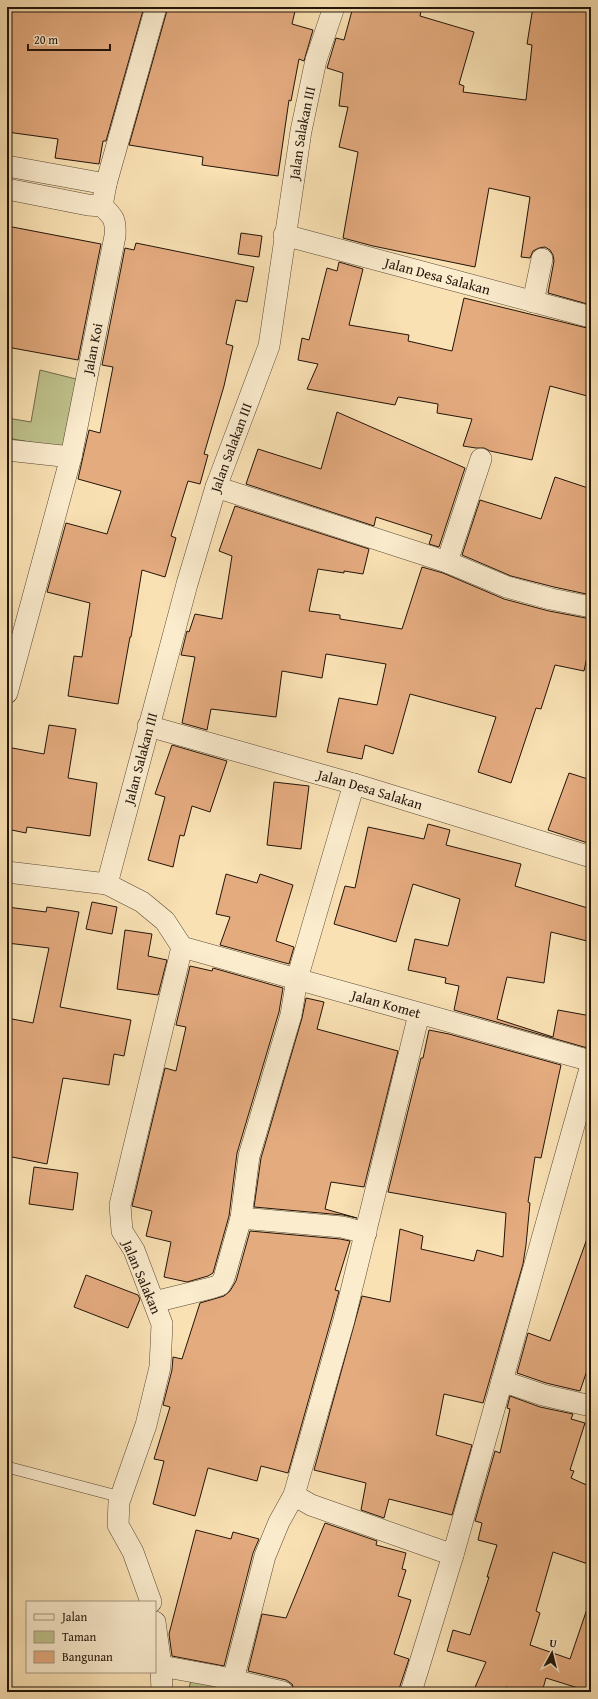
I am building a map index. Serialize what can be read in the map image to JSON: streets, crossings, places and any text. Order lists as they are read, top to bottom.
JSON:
{
  "streets": {
    "street": [
      "Jalan Salakan III",
      "Jalan Desa Salakan",
      "Jalan Koi",
      "Jalan Komet",
      "Jalan Salakan"
    ]
  },
  "crossings": [
    ["Jalan Salakan III", "Jalan Desa Salakan"],
    ["Jalan Komet", "Jalan Salakan"]
  ],
  "legend": ["Jalan", "Taman", "Bangunan"],
  "scale_bar": "20 m",
  "north": "top"
}
